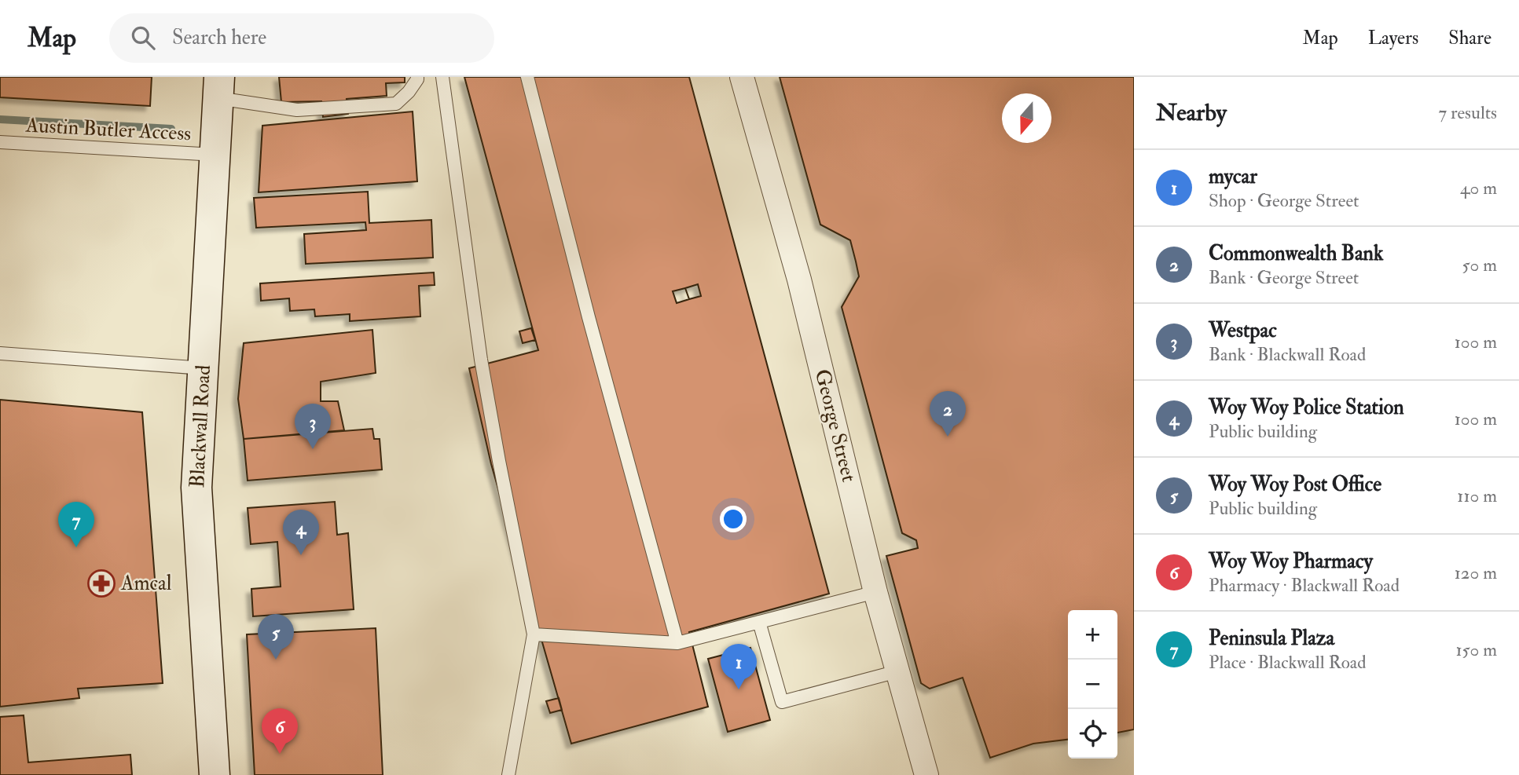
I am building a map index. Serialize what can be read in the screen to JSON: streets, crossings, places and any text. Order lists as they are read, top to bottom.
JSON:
{
  "streets": {
    "street": ["George Street", "Blackwall Road"],
    "lane": ["Austin Butler Access"]
  },
  "crossings": [
    ["Austin Butler Access", "Blackwall Road"]
  ],
  "places": {
    "pharmacy": ["Amcal"]
  },
  "north": "bottom",
  "page": {
    "header": "Map",
    "search": "Search here",
    "nav": ["Map", "Layers", "Share"],
    "heading": ["Nearby", "7 results"],
    "list": [
      {
        "mark": "1",
        "name": "mycar",
        "note": "Shop · George Street",
        "value": "40 m"
      },
      {
        "mark": "2",
        "name": "Commonwealth Bank",
        "note": "Bank · George Street",
        "value": "50 m"
      },
      {
        "mark": "3",
        "name": "Westpac",
        "note": "Bank · Blackwall Road",
        "value": "100 m"
      },
      {
        "mark": "4",
        "name": "Woy Woy Police Station",
        "note": "Public building",
        "value": "100 m"
      },
      {
        "mark": "5",
        "name": "Woy Woy Post Office",
        "note": "Public building",
        "value": "110 m"
      },
      {
        "mark": "6",
        "name": "Woy Woy Pharmacy",
        "note": "Pharmacy · Blackwall Road",
        "value": "120 m"
      },
      {
        "mark": "7",
        "name": "Peninsula Plaza",
        "note": "Place · Blackwall Road",
        "value": "150 m"
      }
    ],
    "pins": [
      "2",
      "3",
      "7",
      "4",
      "5",
      "1",
      "6"
    ],
    "map_buttons": ["+", "−"]
  }
}
